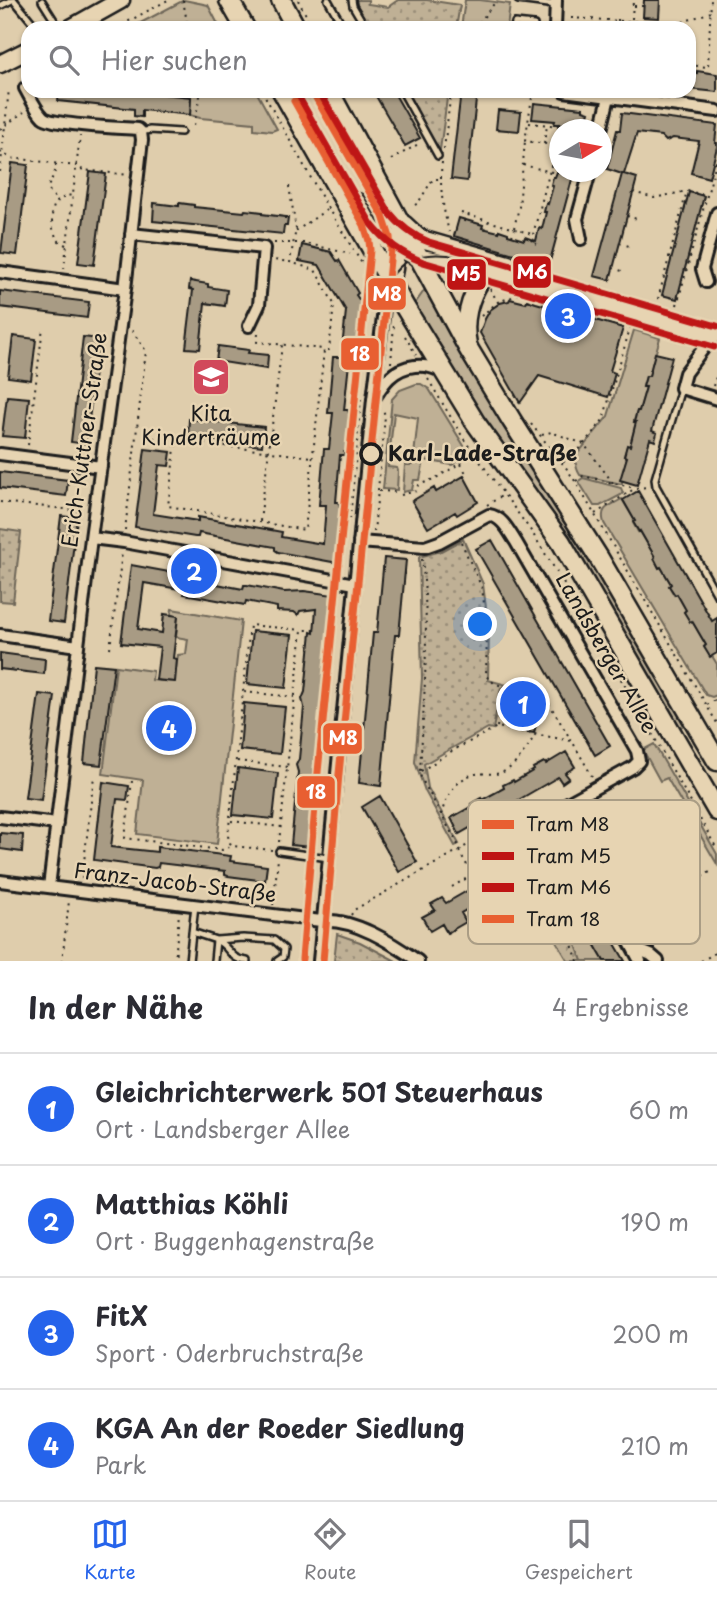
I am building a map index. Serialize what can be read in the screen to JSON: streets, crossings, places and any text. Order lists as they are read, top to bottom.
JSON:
{
  "streets": {
    "main road": ["Landsberger Allee"],
    "street": ["Erich-Kuttner-Straße", "Franz-Jacob-Straße"]
  },
  "crossings": [
    ["Erich-Kuttner-Straße", "Franz-Jacob-Straße"]
  ],
  "places": {
    "school or university": ["Kita Kinderträume"],
    "other": ["Karl-Lade-Straße"]
  },
  "lines": [
    "tram line M8",
    "tram line M5",
    "tram line M6",
    "tram line 18"
  ],
  "legend": [
    "Tram M8",
    "Tram M5",
    "Tram M6",
    "Tram 18"
  ],
  "north": "right",
  "page": {
    "search": "Hier suchen",
    "pins": [
      "3",
      "2",
      "1",
      "4"
    ],
    "heading": ["In der Nähe", "4 Ergebnisse"],
    "list": [
      {
        "mark": "1",
        "name": "Gleichrichterwerk 501 Steuerhaus",
        "note": "Ort · Landsberger Allee",
        "value": "60 m"
      },
      {
        "mark": "2",
        "name": "Matthias Köhli",
        "note": "Ort · Buggenhagenstraße",
        "value": "190 m"
      },
      {
        "mark": "3",
        "name": "FitX",
        "note": "Sport · Oderbruchstraße",
        "value": "200 m"
      },
      {
        "mark": "4",
        "name": "KGA An der Roeder Siedlung",
        "note": "Park",
        "value": "210 m"
      }
    ],
    "nav": ["Karte", "Route", "Gespeichert"]
  }
}
